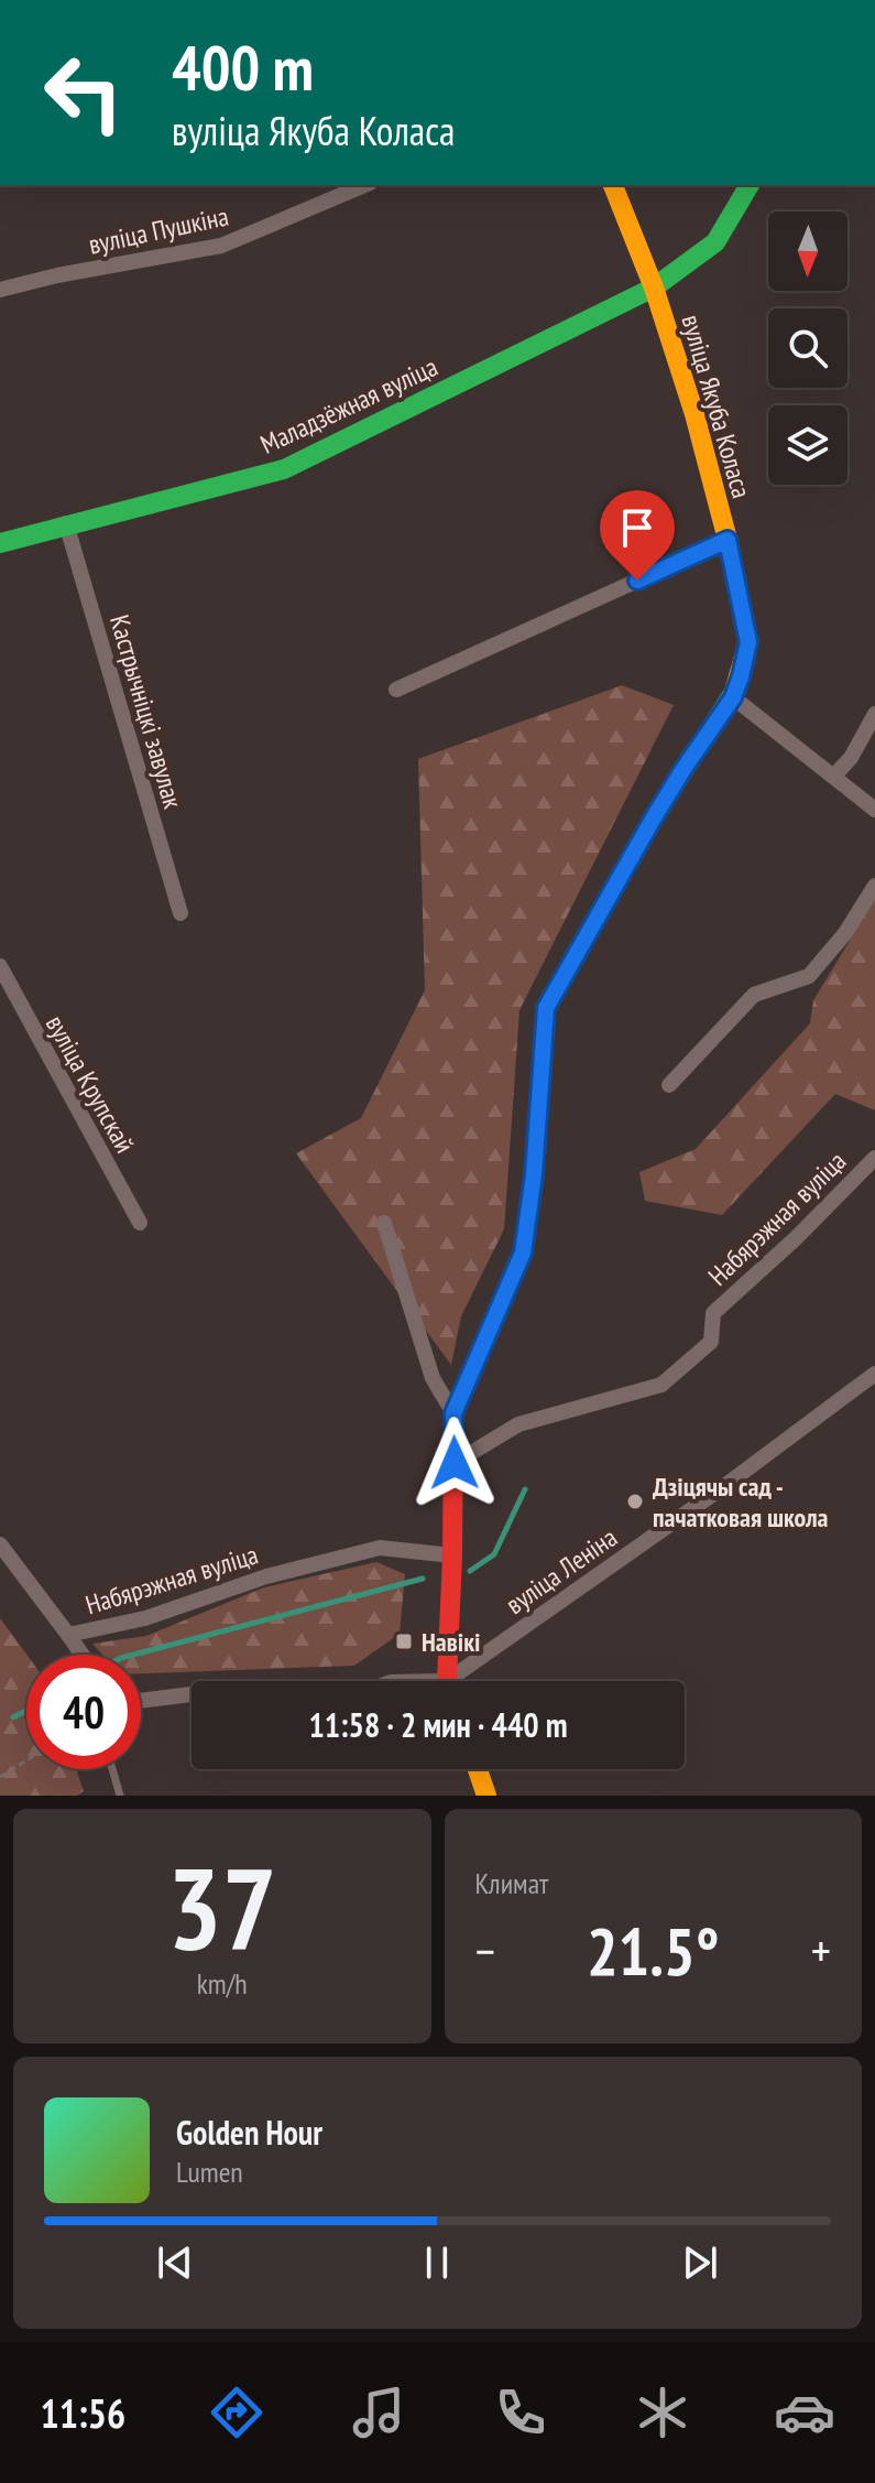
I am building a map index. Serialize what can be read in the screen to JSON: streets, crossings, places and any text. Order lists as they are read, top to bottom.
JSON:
{
  "streets": {
    "street": [
      "вуліца Пушкіна",
      "Маладзёжная вуліца",
      "вуліца Якуба Коласа",
      "Кастрычніцкі завулак",
      "вуліца Крупскай",
      "Набярэжная вуліца",
      "вуліца Леніна"
    ]
  },
  "crossings": [
    ["Маладзёжная вуліца", "вуліца Якуба Коласа"],
    ["Маладзёжная вуліца", "Кастрычніцкі завулак"],
    ["вуліца Якуба Коласа", "Набярэжная вуліца"]
  ],
  "places": {
    "other": ["Дзіцячы сад - пачатковая школа"],
    "transit": ["Навікі"]
  },
  "north": "bottom",
  "page": {
    "turn": ["400 m", "вуліца Якуба Коласа"],
    "limit": "40",
    "trip": "11:58 · 2 мин · 440 m",
    "tile": [
      ["37", "km/h"],
      "Климат"
    ],
    "heat": ["−", "21.5°", "+"],
    "song": ["Golden Hour", "Lumen"],
    "tabs": "11:56"
  }
}
